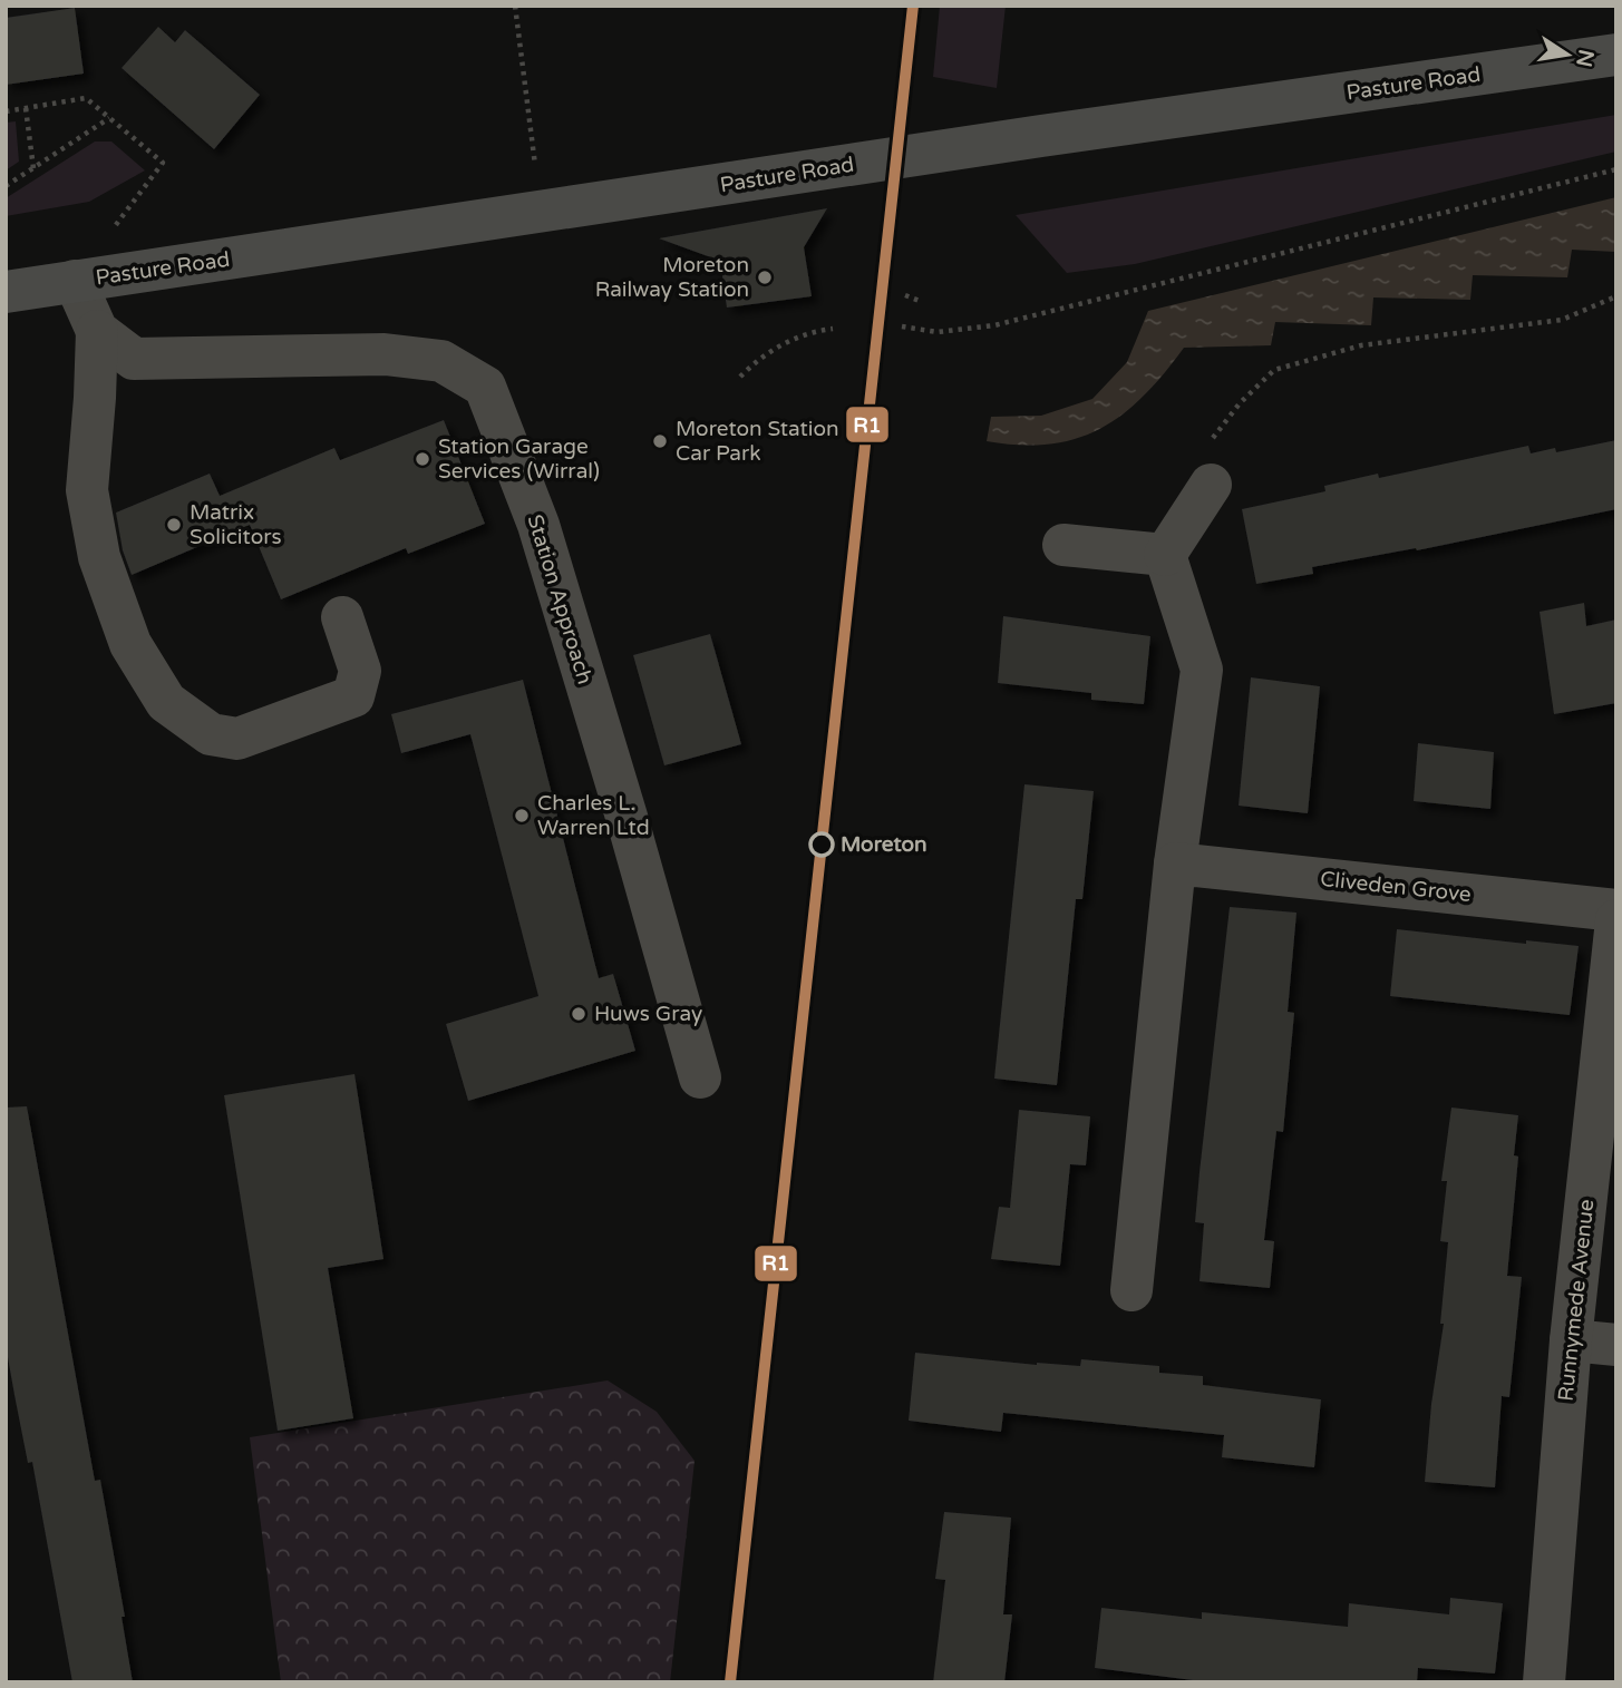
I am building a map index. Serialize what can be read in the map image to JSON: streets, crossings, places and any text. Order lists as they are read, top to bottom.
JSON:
{
  "streets": {
    "main road": ["Pasture Road"],
    "street": ["Station Approach", "Cliveden Grove", "Runnymede Avenue"]
  },
  "crossings": [
    ["Pasture Road", "Station Approach"]
  ],
  "places": [
    "Moreton Railway Station",
    "Moreton Station Car Park",
    "Station Garage Services (Wirral)",
    "Matrix Solicitors",
    "Charles L. Warren Ltd",
    "Moreton",
    "Huws Gray"
  ],
  "lines": ["transit line R1"],
  "north": "right"
}
